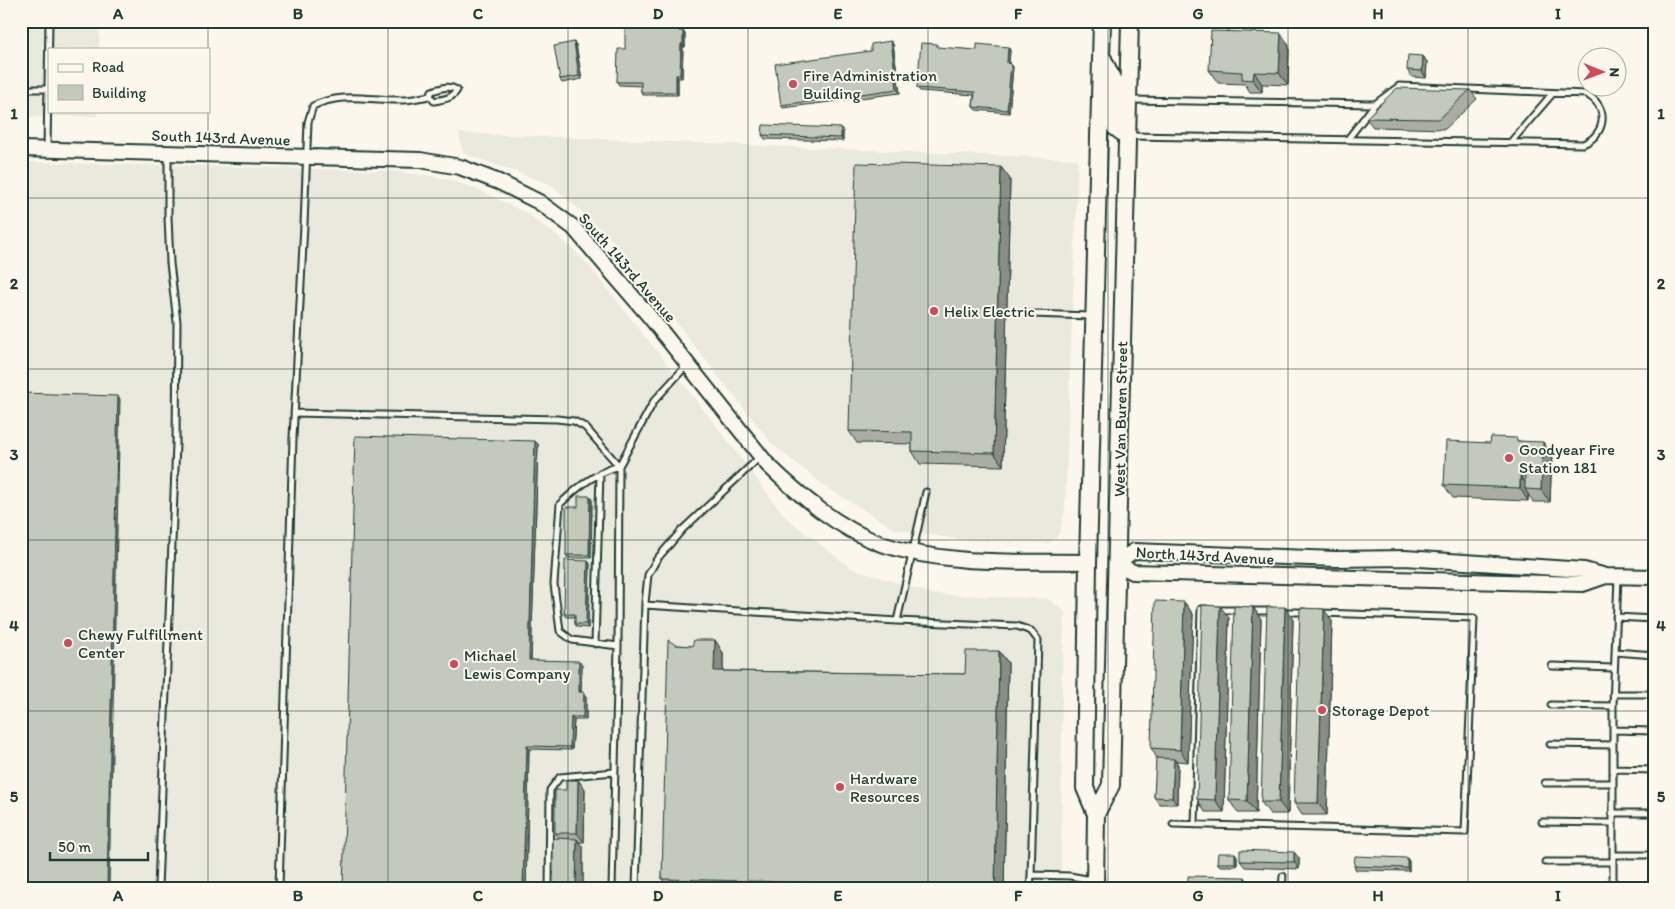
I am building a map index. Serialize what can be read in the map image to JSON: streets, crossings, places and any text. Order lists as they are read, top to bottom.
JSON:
{
  "streets": {
    "main road": ["West Van Buren Street"],
    "street": ["South 143rd Avenue", "North 143rd Avenue"]
  },
  "crossings": [
    ["South 143rd Avenue", "West Van Buren Street"],
    ["West Van Buren Street", "North 143rd Avenue"]
  ],
  "places": [
    "Fire Administration Building",
    "Helix Electric",
    "Goodyear Fire Station 181",
    "Chewy Fulfillment Center",
    "Michael Lewis Company",
    "Storage Depot",
    "Hardware Resources"
  ],
  "legend": ["Road", "Building"],
  "scale_bar": "50 m",
  "north": "right",
  "grid": {
    "columns": [
      "A",
      "B",
      "C",
      "D",
      "E",
      "F",
      "G",
      "H",
      "I"
    ],
    "rows": [
      "1",
      "2",
      "3",
      "4",
      "5"
    ]
  }
}
